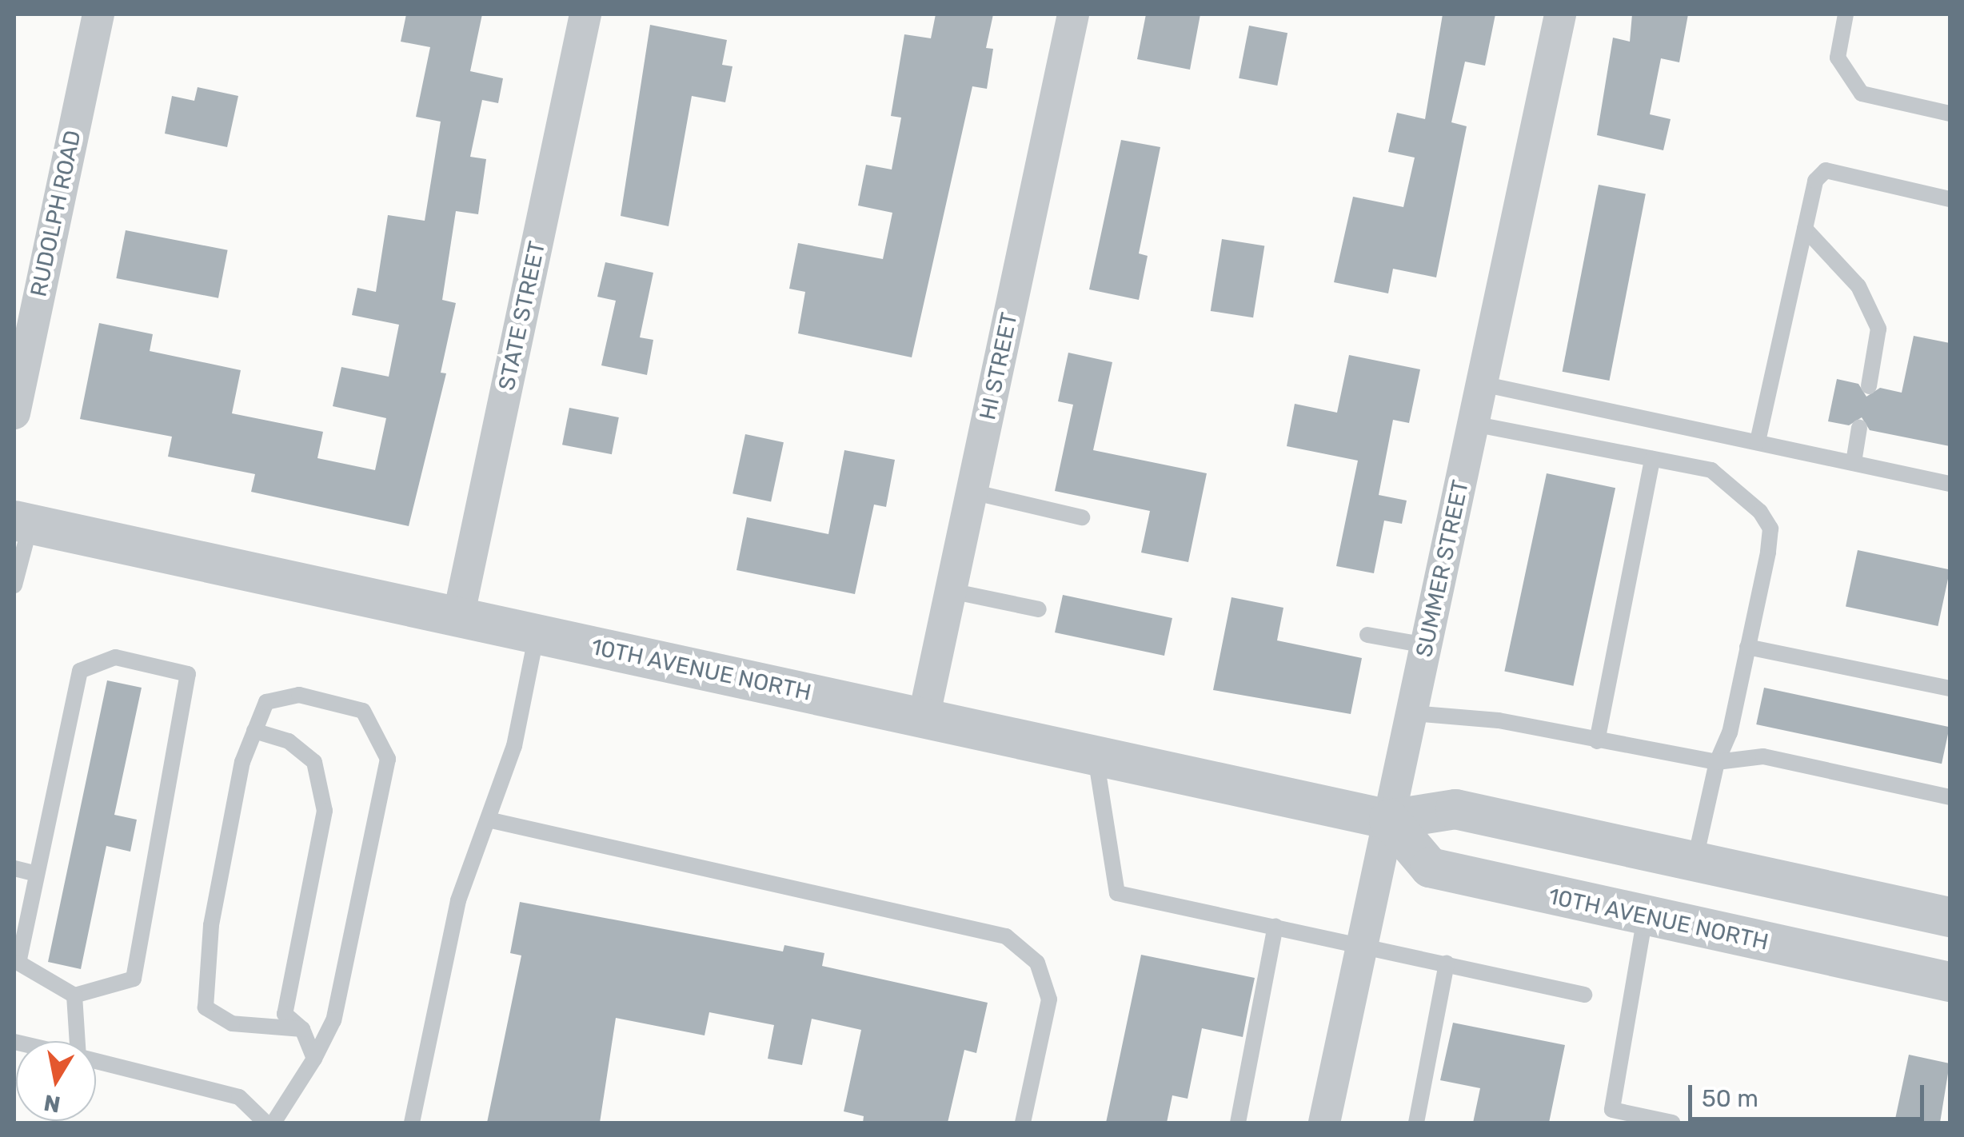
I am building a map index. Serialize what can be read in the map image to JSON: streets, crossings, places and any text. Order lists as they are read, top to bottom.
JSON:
{
  "streets": {
    "street": [
      "RUDOLPH ROAD",
      "STATE STREET",
      "HI STREET",
      "SUMMER STREET",
      "10TH AVENUE NORTH"
    ]
  },
  "crossings": [
    ["STATE STREET", "10TH AVENUE NORTH"],
    ["HI STREET", "10TH AVENUE NORTH"],
    ["SUMMER STREET", "10TH AVENUE NORTH"]
  ],
  "scale_bar": "50 m",
  "north": "bottom"
}
